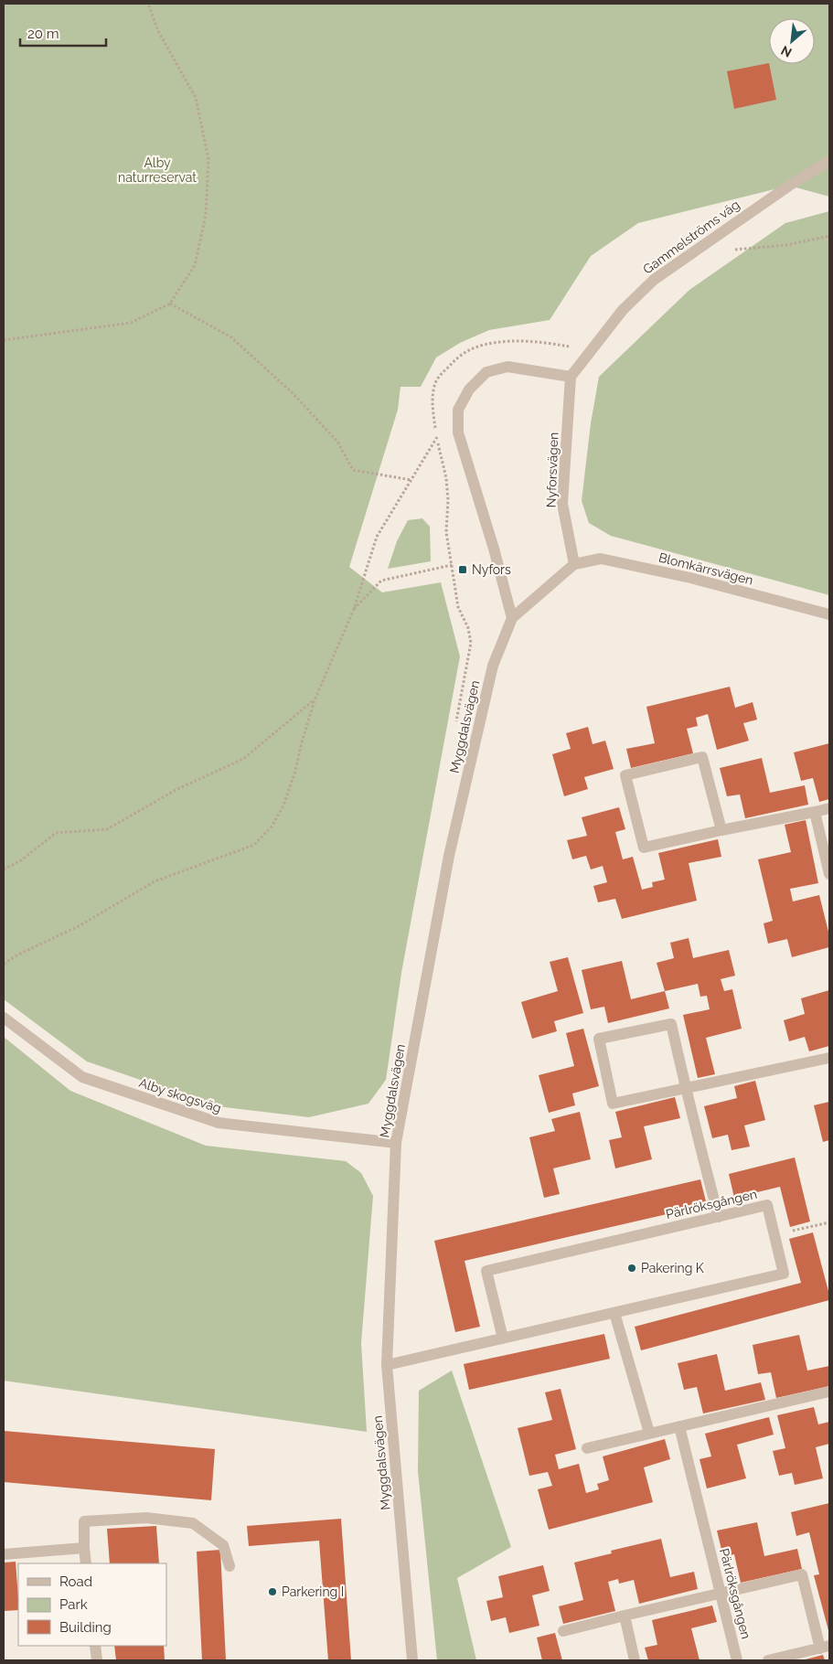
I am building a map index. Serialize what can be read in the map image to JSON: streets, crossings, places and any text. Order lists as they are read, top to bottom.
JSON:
{
  "streets": {
    "street": [
      "Gammelströms väg",
      "Nyforsvägen",
      "Blomkärrsvägen",
      "Myggdalsvägen",
      "Alby skogsväg",
      "Pärlröksgången"
    ]
  },
  "crossings": [
    ["Gammelströms väg", "Nyforsvägen"],
    ["Nyforsvägen", "Blomkärrsvägen"],
    ["Nyforsvägen", "Myggdalsvägen"],
    ["Blomkärrsvägen", "Myggdalsvägen"],
    ["Myggdalsvägen", "Alby skogsväg"],
    ["Myggdalsvägen", "Pärlröksgången"]
  ],
  "parks": ["Alby naturreservat"],
  "places": {
    "transit": ["Nyfors"],
    "other": ["Pakering K", "Parkering I"]
  },
  "legend": ["Road", "Park", "Building"],
  "scale_bar": "20 m",
  "north": "bottom left"
}
